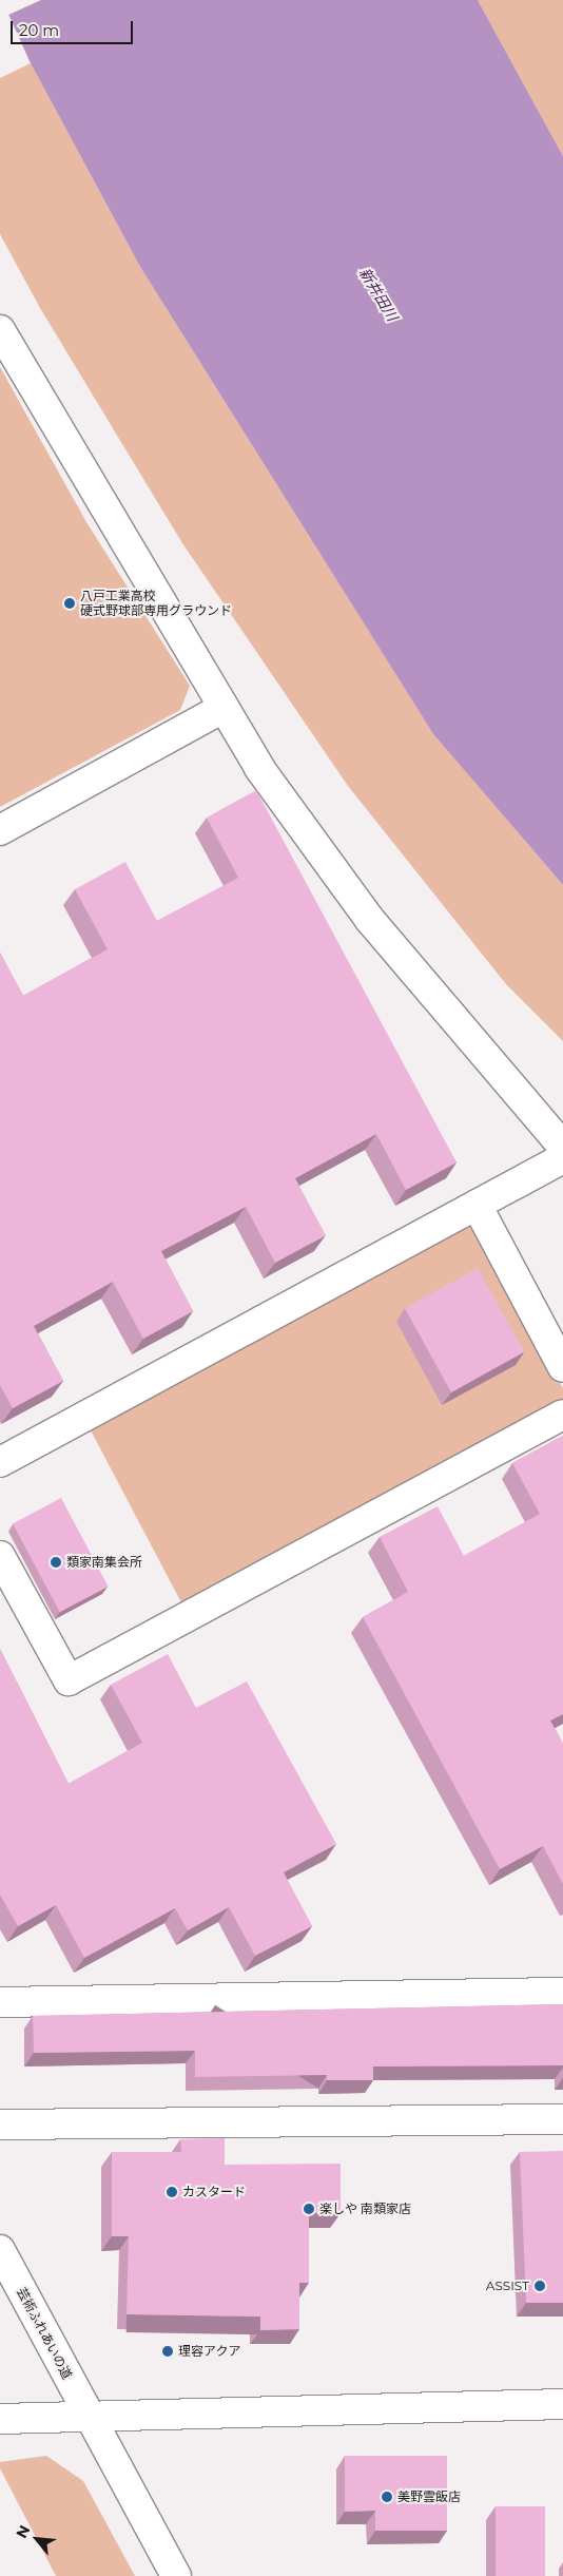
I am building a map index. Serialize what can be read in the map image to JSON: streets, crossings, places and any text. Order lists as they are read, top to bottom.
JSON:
{
  "streets": {
    "street": ["芸術ふれあいの道"]
  },
  "water": ["新井田川"],
  "places": [
    "八戸工業高校 硬式野球部専用グラウンド",
    "類家南集会所",
    "カスタード",
    "楽しや 南類家店",
    "ASSIST",
    "理容アクア",
    "美野雲飯店"
  ],
  "scale_bar": "20 m",
  "north": "top left"
}
